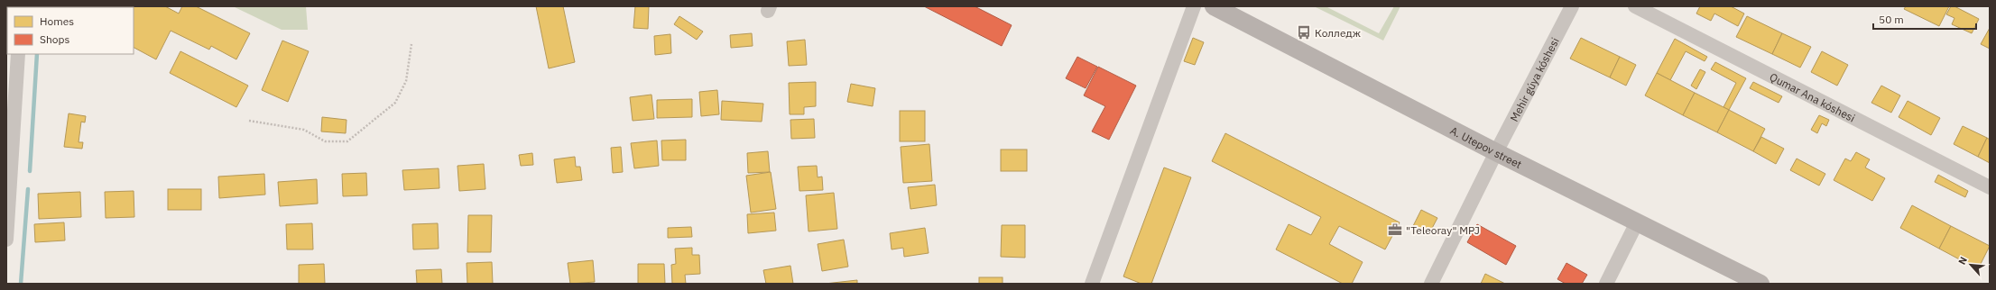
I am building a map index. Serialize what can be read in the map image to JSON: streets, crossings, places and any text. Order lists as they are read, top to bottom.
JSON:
{
  "streets": {
    "main road": ["A. Utepov street"],
    "street": ["Mehir gúyа kóshesi", "Qumar Ana kóshesi"]
  },
  "crossings": [
    ["Mehir gúyа kóshesi", "A. Utepov street"]
  ],
  "places": {
    "bus stop": ["Колледж"],
    "office": ["\"Teleoray\" MPJ"]
  },
  "legend": ["Homes", "Shops"],
  "scale_bar": "50 m",
  "north": "top left"
}
